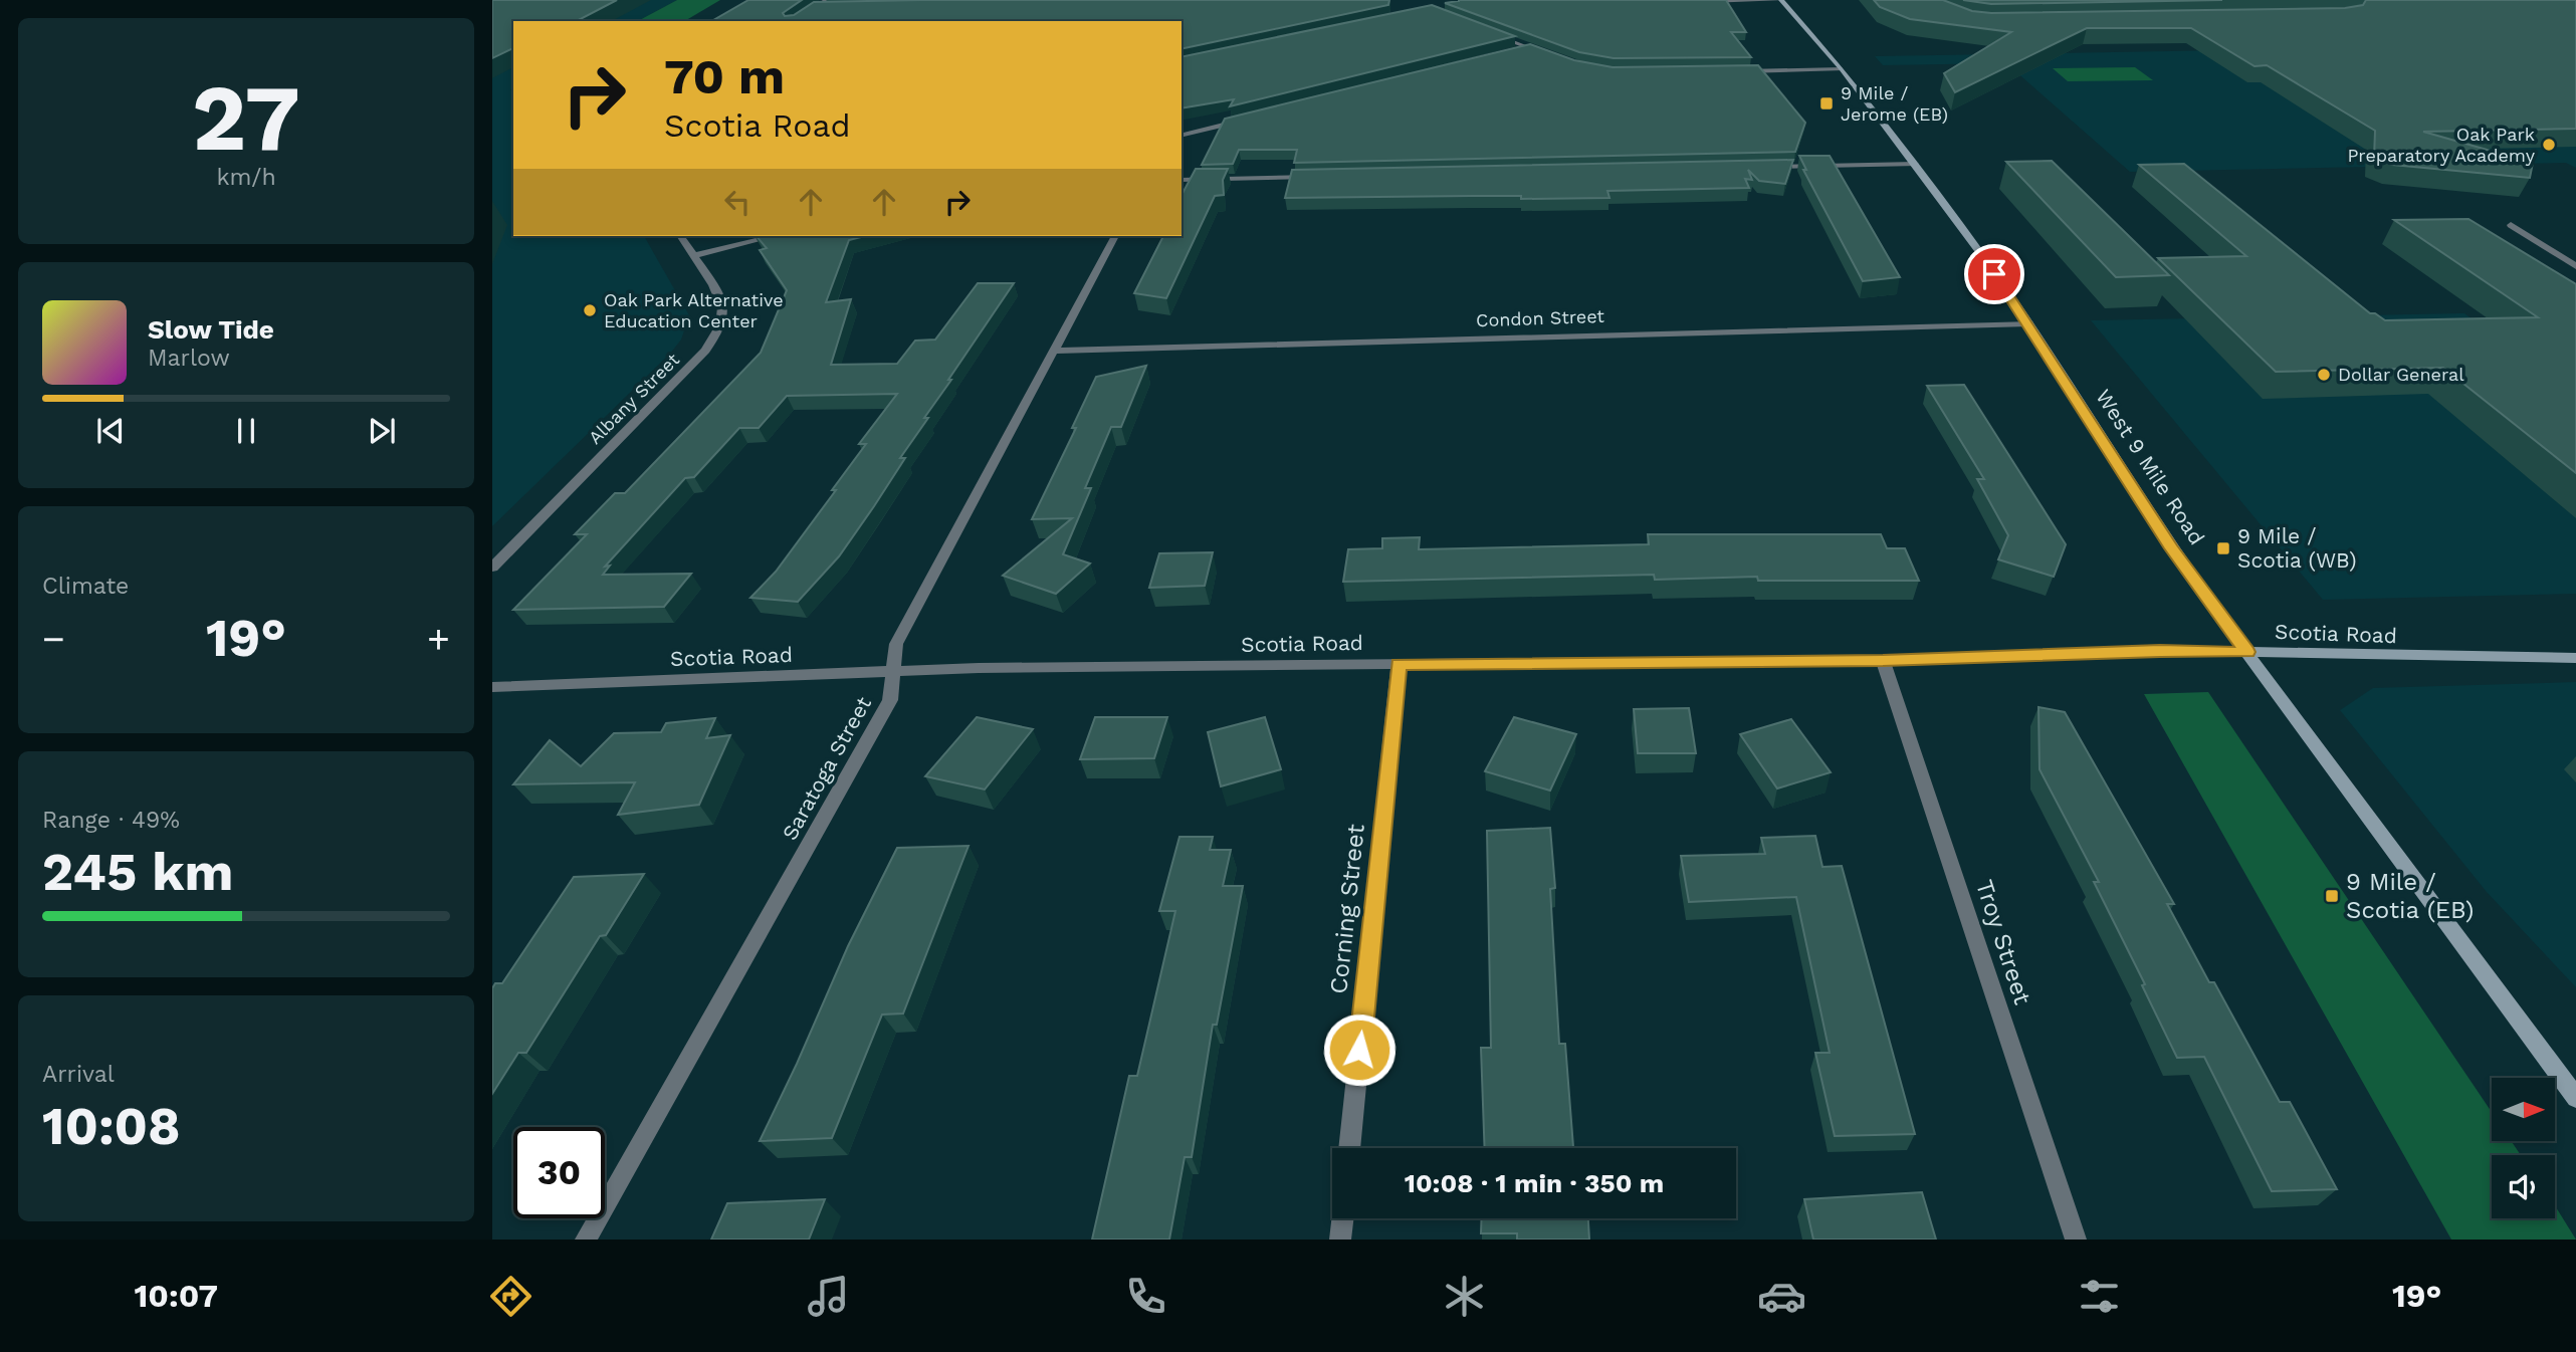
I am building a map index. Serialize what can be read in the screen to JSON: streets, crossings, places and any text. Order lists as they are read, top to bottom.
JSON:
{
  "streets": {
    "main road": ["West 9 Mile Road", "Scotia Road"],
    "street": [
      "Condon Street",
      "Albany Street",
      "Saratoga Street",
      "Corning Street",
      "Troy Street"
    ]
  },
  "crossings": [
    ["Condon Street", "West 9 Mile Road"],
    ["Condon Street", "Saratoga Street"],
    ["West 9 Mile Road", "Scotia Road"],
    ["Scotia Road", "Saratoga Street"],
    ["Scotia Road", "Corning Street"],
    ["Scotia Road", "Troy Street"]
  ],
  "places": {
    "transit": ["9 Mile / Jerome (EB)", "9 Mile / Scotia (WB)", "9 Mile / Scotia (EB)"],
    "other": ["Oak Park Preparatory Academy", "Oak Park Alternative Education Center", "Dollar General"]
  },
  "north": "right",
  "page": {
    "tile": [
      ["27", "km/h"],
      "Climate",
      ["Range · 49%", "245 km"],
      ["Arrival", "10:08"]
    ],
    "turn": ["70 m", "Scotia Road"],
    "song": ["Slow Tide", "Marlow"],
    "heat": ["−", "19°", "+"],
    "limit": "30",
    "trip": "10:08 · 1 min · 350 m",
    "tabs": ["10:07", "19°"]
  }
}
